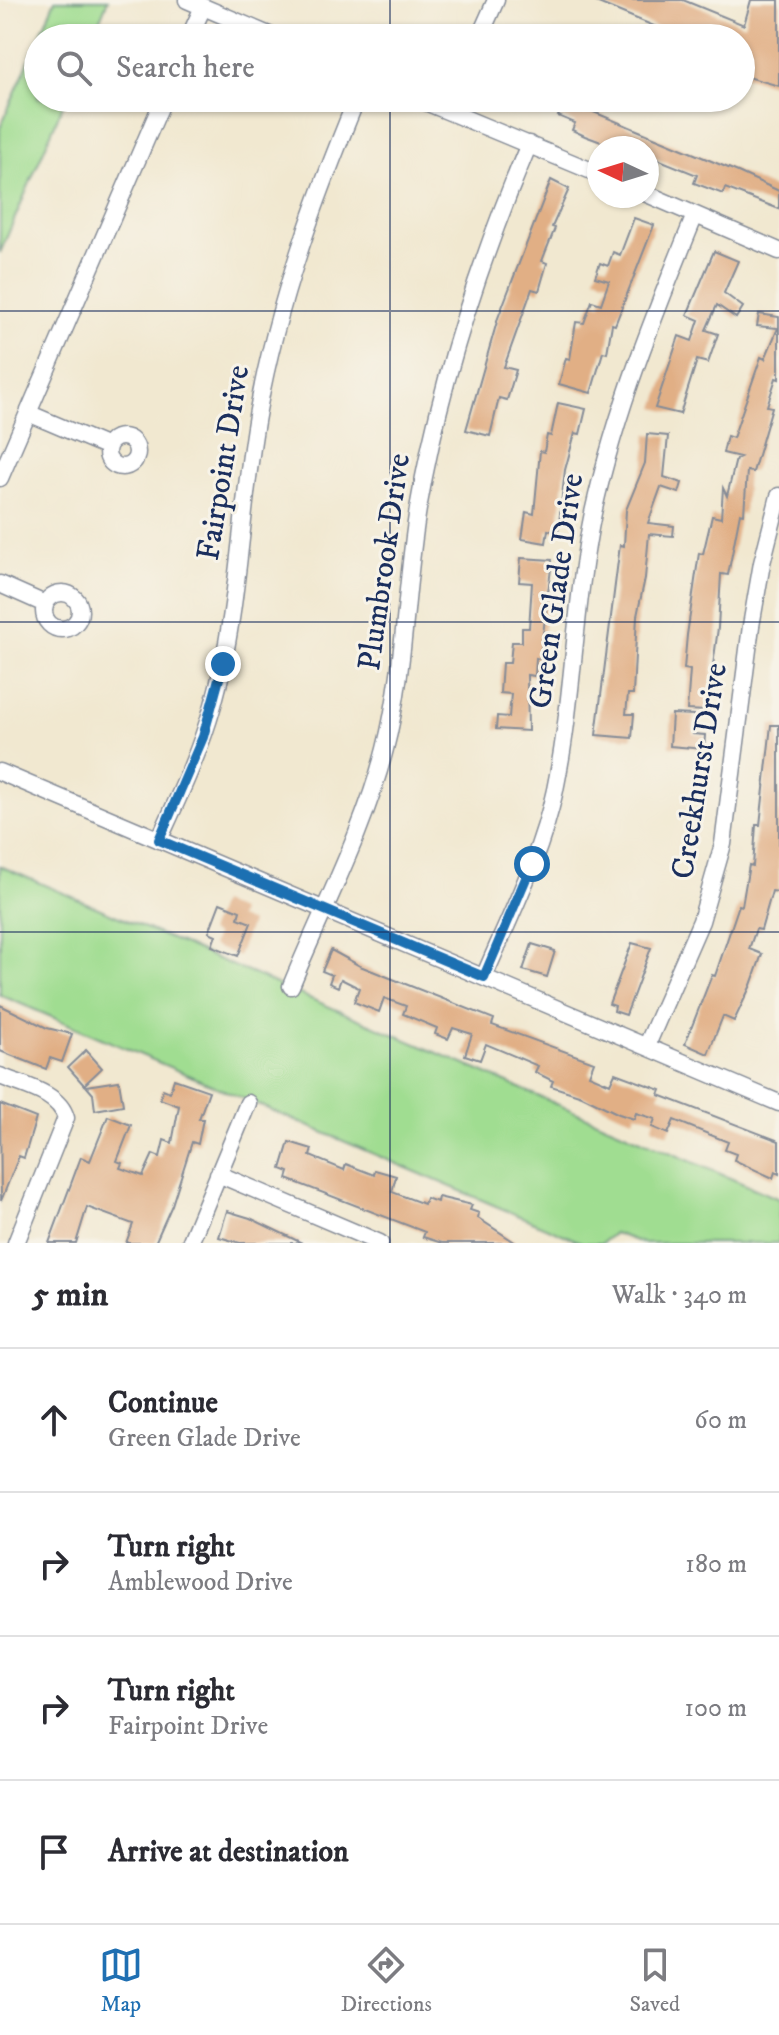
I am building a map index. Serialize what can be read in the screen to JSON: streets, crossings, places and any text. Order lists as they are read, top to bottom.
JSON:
{
  "streets": {
    "street": [
      "Fairpoint Drive",
      "Plumbrook Drive",
      "Green Glade Drive",
      "Creekhurst Drive"
    ]
  },
  "north": "left",
  "page": {
    "search": "Search here",
    "heading": ["5 min", "Walk · 340 m"],
    "list": [
      ["Continue", "Green Glade Drive", "60 m"],
      ["Turn right", "Amblewood Drive", "180 m"],
      ["Turn right", "Fairpoint Drive", "100 m"],
      "Arrive at destination"
    ],
    "nav": ["Map", "Directions", "Saved"]
  }
}
